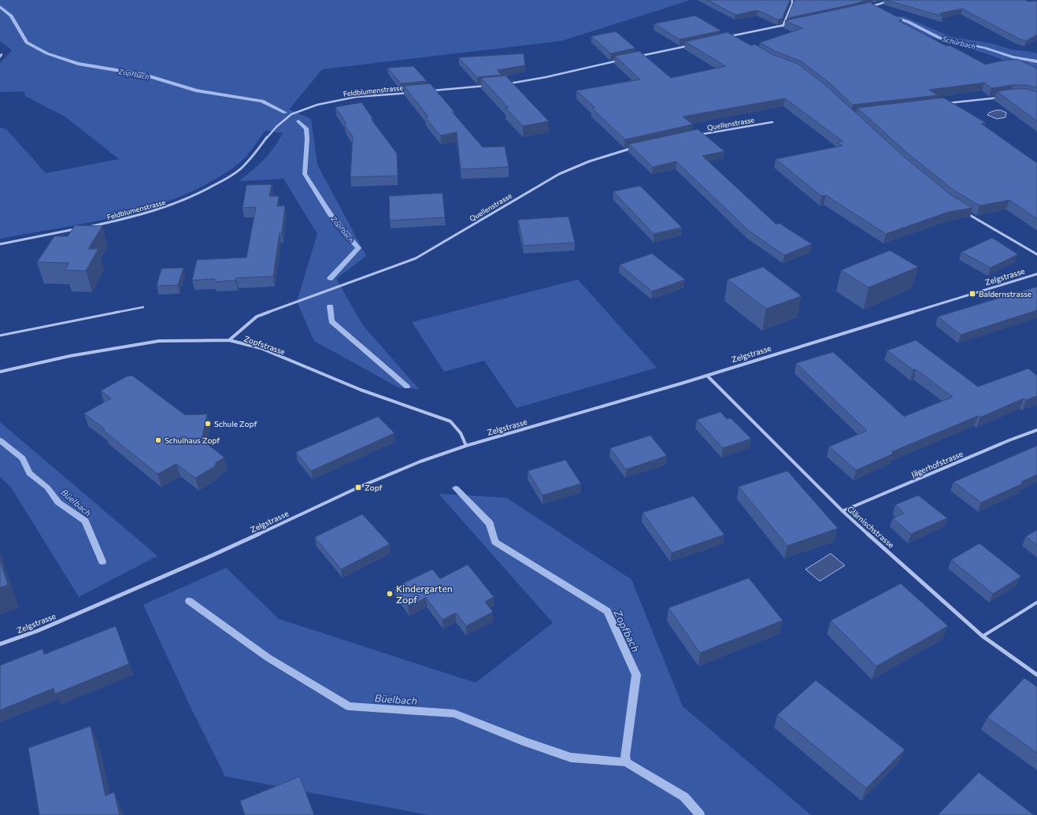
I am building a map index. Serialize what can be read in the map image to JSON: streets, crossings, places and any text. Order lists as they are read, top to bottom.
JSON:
{
  "streets": {
    "street": [
      "Feldblumenstrasse",
      "Quellenstrasse",
      "Zelgstrasse",
      "Zopfstrasse",
      "Jägerhofstrasse",
      "Glärnischstrasse"
    ]
  },
  "crossings": [
    ["Quellenstrasse", "Zopfstrasse"],
    ["Zelgstrasse", "Zopfstrasse"],
    ["Zelgstrasse", "Glärnischstrasse"],
    ["Jägerhofstrasse", "Glärnischstrasse"]
  ],
  "water": ["Schürbach", "Zopfbach", "Büelbach"],
  "places": {
    "transit": ["Baldernstrasse", "Zopf"],
    "other": ["Schule Zopf", "Schulhaus Zopf", "Kindergarten Zopf"]
  }
}
